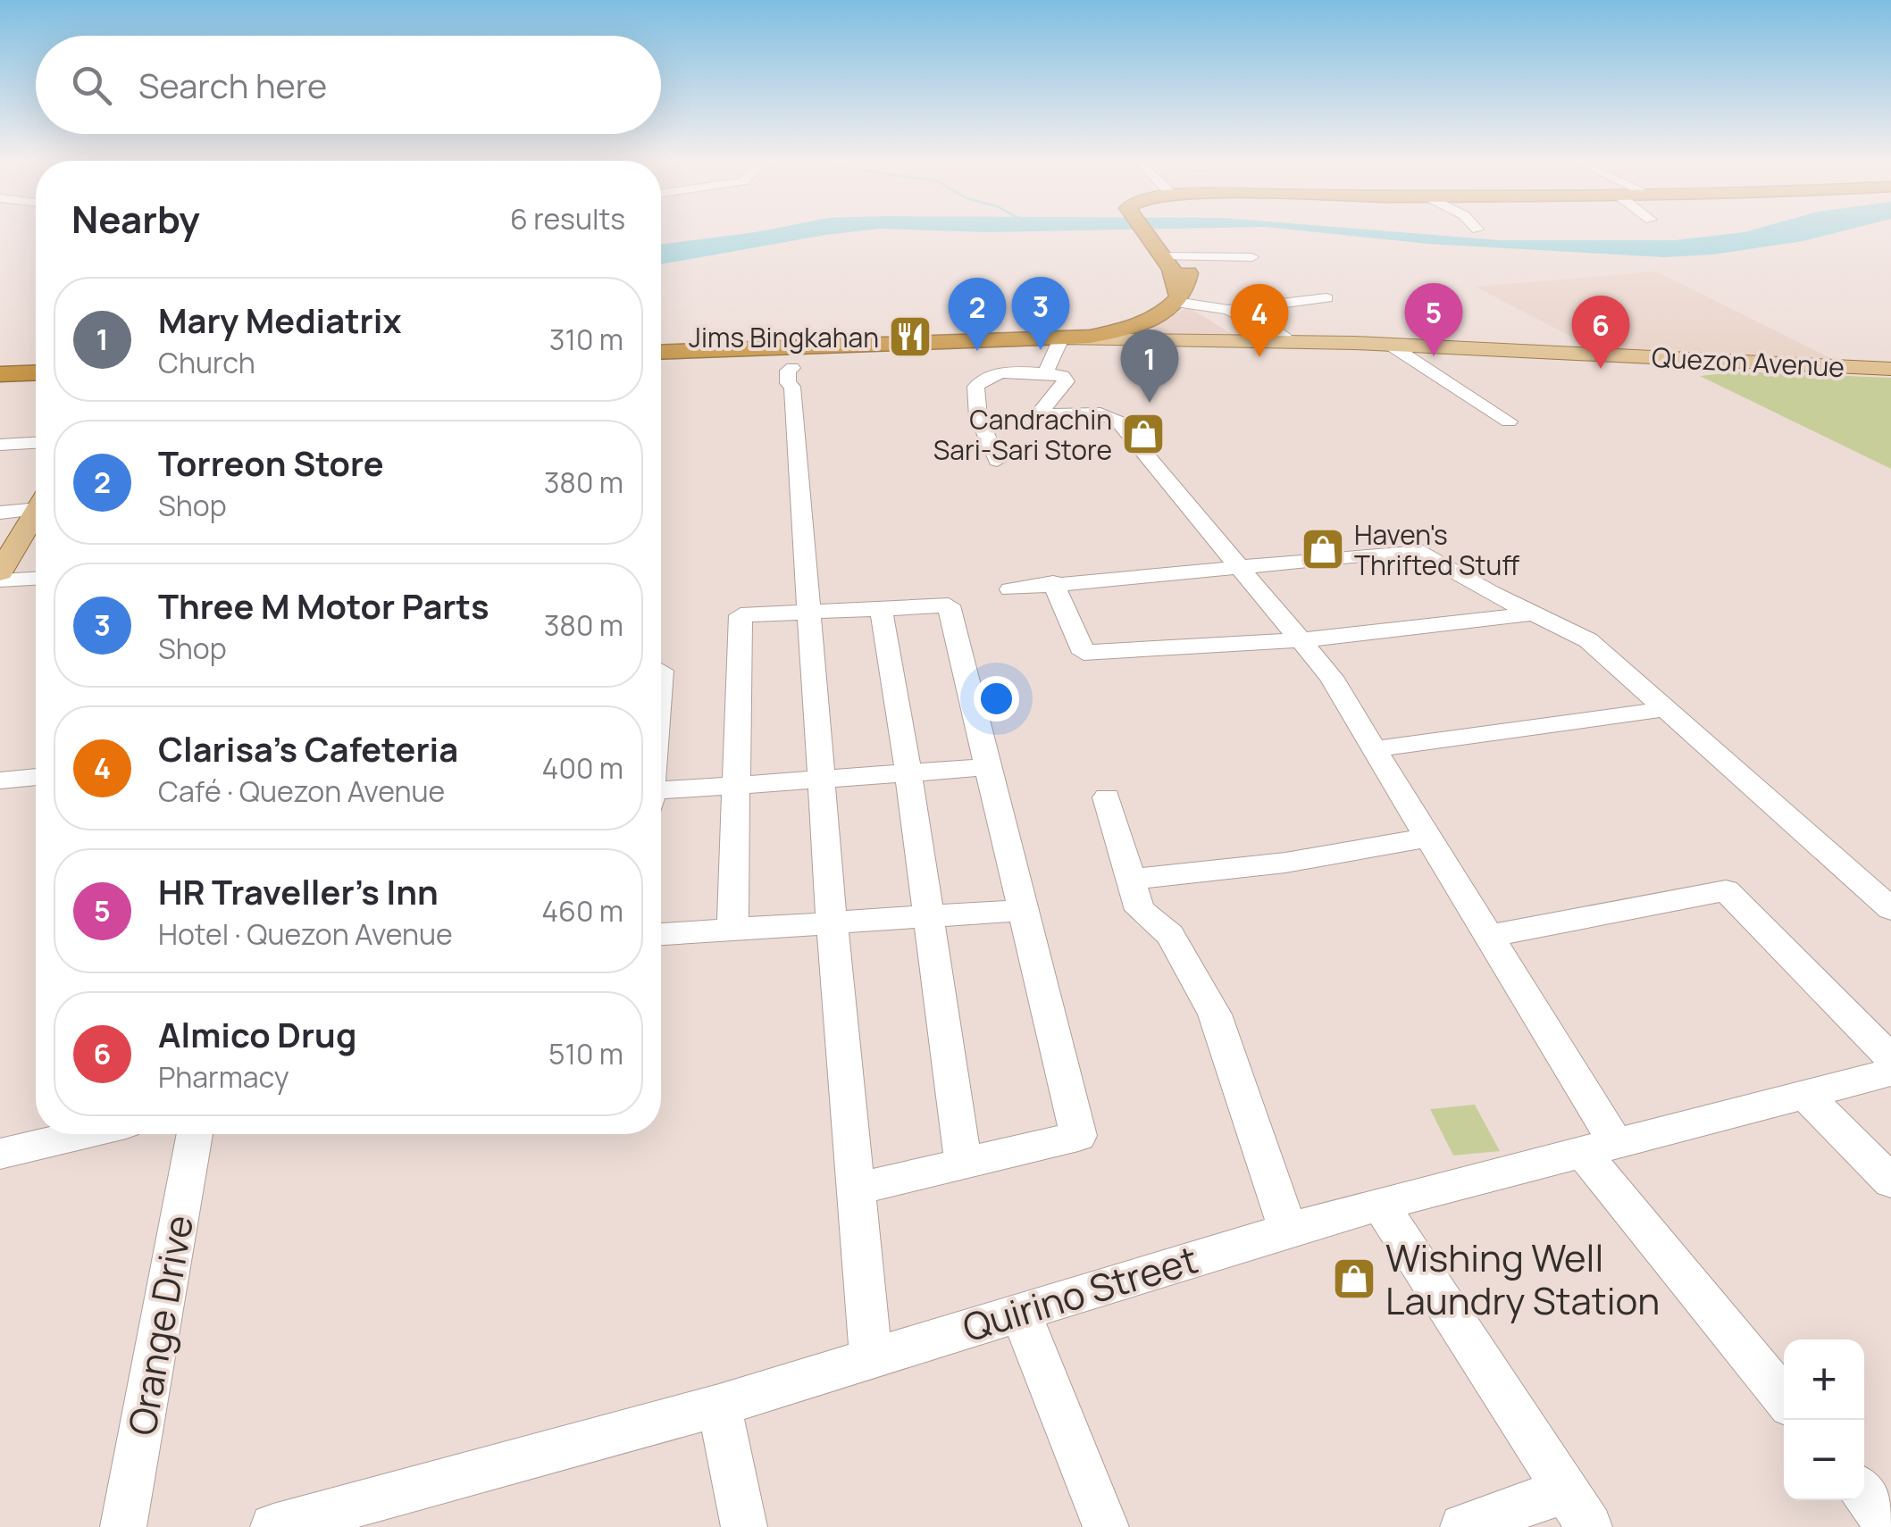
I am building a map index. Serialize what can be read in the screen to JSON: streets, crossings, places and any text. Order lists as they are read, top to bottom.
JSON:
{
  "streets": {
    "main road": ["Quezon Avenue"],
    "street": ["Quirino Street", "Orange Drive"]
  },
  "places": {
    "restaurant": ["Jims Bingkahan"],
    "shop": ["Candrachin Sari-Sari Store", "Haven's Thrifted Stuff", "Wishing Well Laundry Station"]
  },
  "page": {
    "search": "Search here",
    "heading": ["Nearby", "6 results"],
    "pins": [
      "3",
      "2",
      "5",
      "4",
      "6",
      "1"
    ],
    "list": [
      {
        "mark": "1",
        "name": "Mary Mediatrix",
        "note": "Church",
        "value": "310 m"
      },
      {
        "mark": "2",
        "name": "Torreon Store",
        "note": "Shop",
        "value": "380 m"
      },
      {
        "mark": "3",
        "name": "Three M Motor Parts",
        "note": "Shop",
        "value": "380 m"
      },
      {
        "mark": "4",
        "name": "Clarisa's Cafeteria",
        "note": "Café · Quezon Avenue",
        "value": "400 m"
      },
      {
        "mark": "5",
        "name": "HR Traveller's Inn",
        "note": "Hotel · Quezon Avenue",
        "value": "460 m"
      },
      {
        "mark": "6",
        "name": "Almico Drug",
        "note": "Pharmacy",
        "value": "510 m"
      }
    ],
    "map_buttons": ["+", "−"]
  }
}
